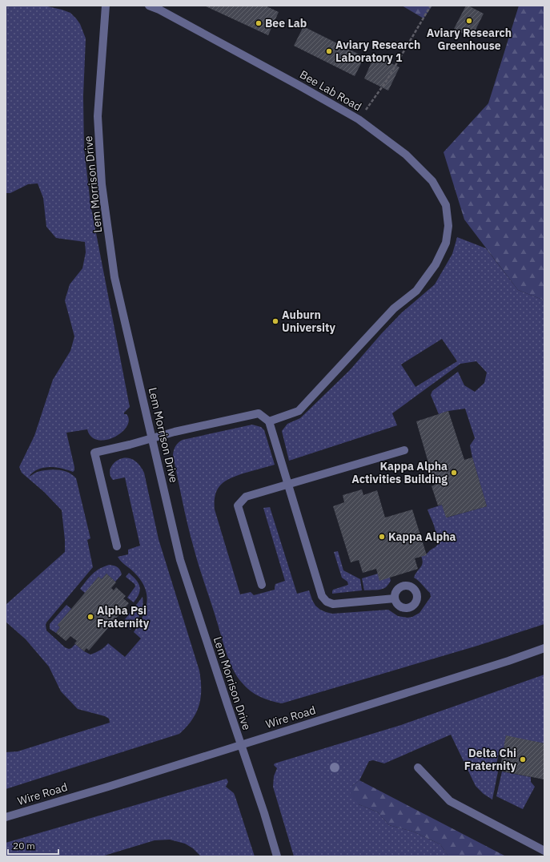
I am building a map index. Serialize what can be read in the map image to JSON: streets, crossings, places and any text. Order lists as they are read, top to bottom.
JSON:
{
  "streets": {
    "street": ["Bee Lab Road", "Lem Morrison Drive", "Wire Road"]
  },
  "crossings": [
    ["Lem Morrison Drive", "Wire Road"]
  ],
  "places": [
    "Aviary Research Greenhouse",
    "Bee Lab",
    "Aviary Research Laboratory 1",
    "Auburn University",
    "Kappa Alpha Activities Building",
    "Kappa Alpha",
    "Alpha Psi Fraternity",
    "Delta Chi Fraternity"
  ],
  "scale_bar": "20 m"
}
